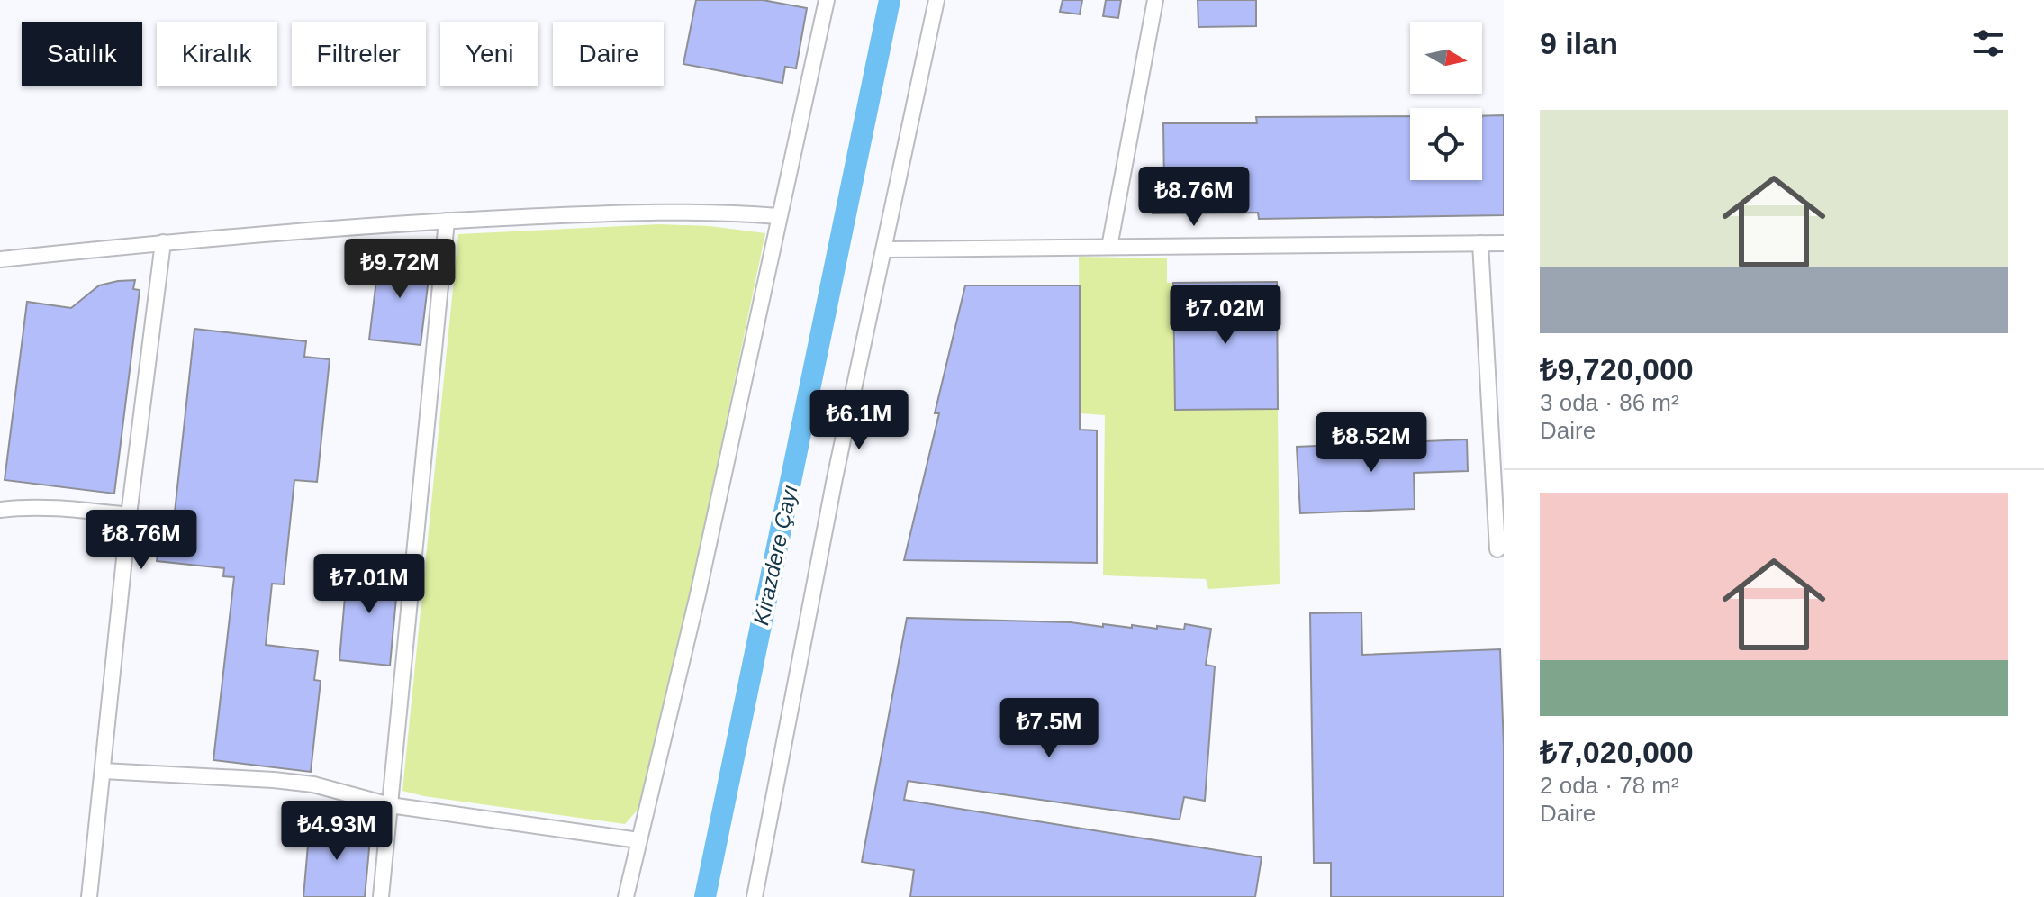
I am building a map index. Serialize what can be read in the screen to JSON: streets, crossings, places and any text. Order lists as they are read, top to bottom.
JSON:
{
  "water": ["Kirazdere Çayı"],
  "north": "right",
  "page": {
    "heading": "9 ilan",
    "chip": [
      "Satılık",
      "Kiralık",
      "Filtreler",
      "Yeni",
      "Daire"
    ],
    "list": [
      {
        "name": "₺9,720,000",
        "note": "3 oda · 86 m² · Daire"
      },
      {
        "name": "₺7,020,000",
        "note": "2 oda · 78 m² · Daire"
      }
    ],
    "price": [
      "₺8.76M",
      "₺9.72M",
      "₺7.02M",
      "₺6.1M",
      "₺8.52M",
      "₺8.76M",
      "₺7.01M",
      "₺7.5M",
      "₺4.93M"
    ]
  }
}
